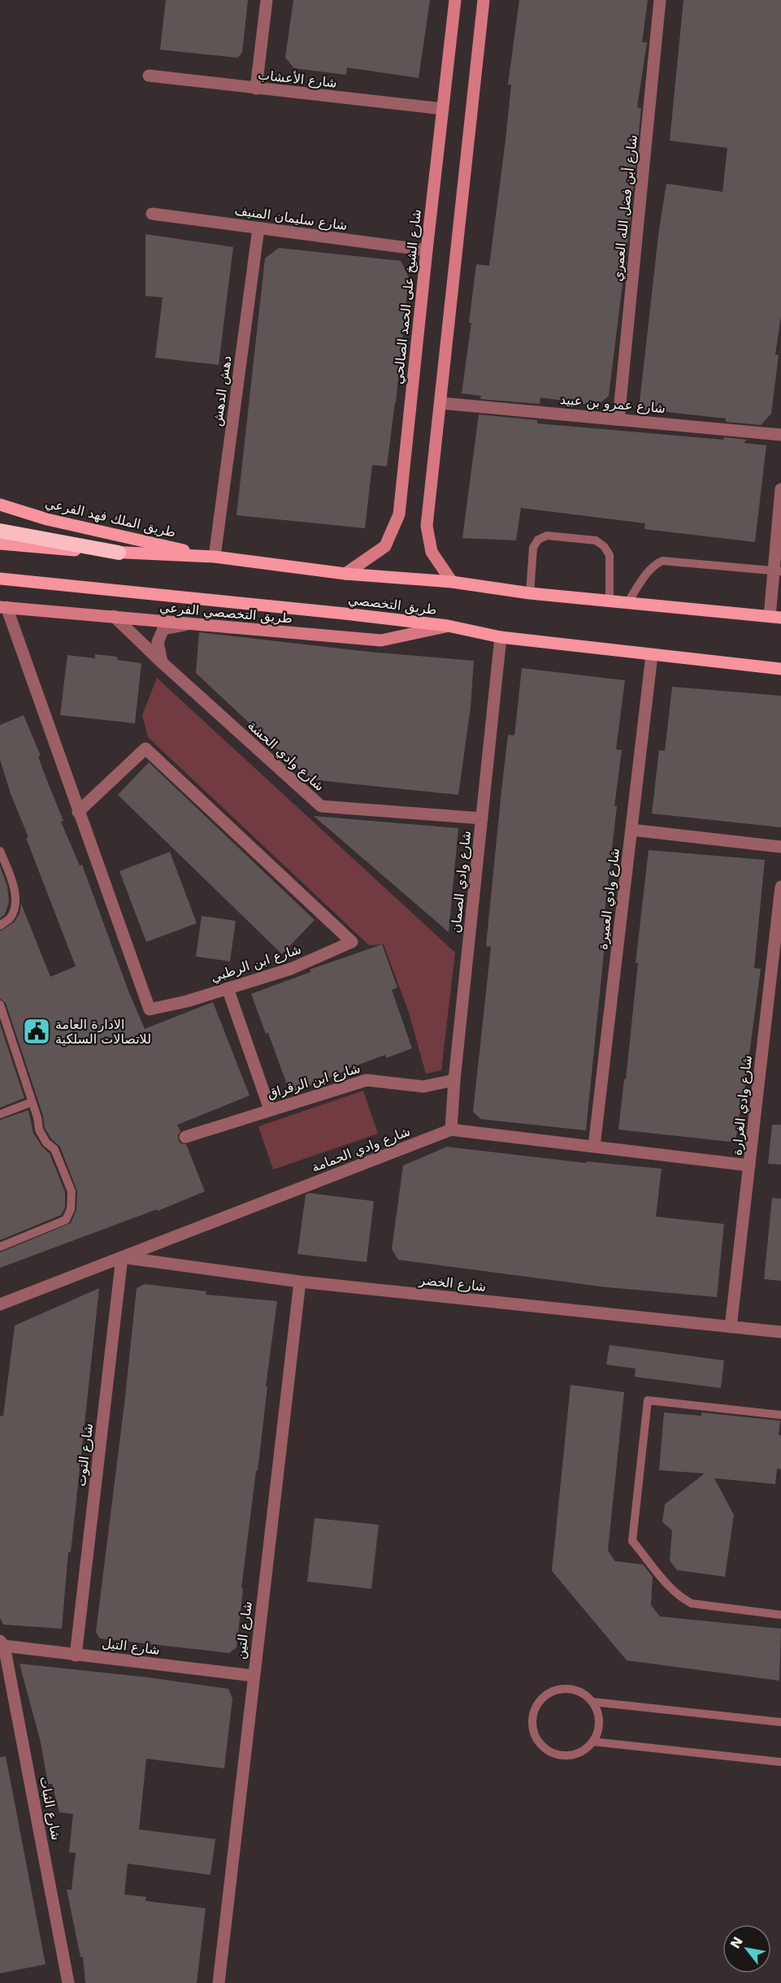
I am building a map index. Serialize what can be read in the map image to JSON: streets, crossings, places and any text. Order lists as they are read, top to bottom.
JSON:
{
  "streets": {
    "main road": ["طريق الملك فهد الفرعي", "طريق التخصصي"],
    "street": [
      "شارع الأعشاب",
      "شارع أبن فضل الله العمري",
      "شارع سليمان المنيف",
      "شارع الشيخ على الحمد الصالحي",
      "دهش الدهش",
      "شارع عمرو بن عبيد",
      "طريق التخصصي الفرعي",
      "شارع وادي الحشة",
      "شارع وادي الصمان",
      "شارع وادي العميرة",
      "شارع ابن الرطبي",
      "شارع ابن الرقراق",
      "شارع وادي الغرارة",
      "شارع وادي الحمامة",
      "شارع الخضر",
      "شارع التوت",
      "شارع التين",
      "شارع التيل",
      "شارع الثبات"
    ]
  },
  "crossings": [
    ["شارع الأعشاب", "شارع الشيخ على الحمد الصالحي"],
    ["شارع أبن فضل الله العمري", "شارع عمرو بن عبيد"],
    ["شارع سليمان المنيف", "شارع الشيخ على الحمد الصالحي"],
    ["شارع سليمان المنيف", "دهش الدهش"],
    ["شارع الشيخ على الحمد الصالحي", "طريق التخصصي"],
    ["دهش الدهش", "طريق الملك فهد الفرعي"],
    ["دهش الدهش", "طريق التخصصي"],
    ["طريق الملك فهد الفرعي", "طريق التخصصي"],
    ["طريق التخصصي", "طريق التخصصي الفرعي"],
    ["طريق التخصصي", "شارع وادي الصمان"],
    ["طريق التخصصي", "شارع وادي العميرة"],
    ["طريق التخصصي الفرعي", "شارع وادي الحشة"],
    ["طريق التخصصي الفرعي", "شارع ابن الرطبي"],
    ["شارع وادي الحشة", "شارع وادي الصمان"],
    ["شارع وادي الصمان", "شارع ابن الرقراق"],
    ["شارع وادي الصمان", "شارع وادي الحمامة"],
    ["شارع وادي العميرة", "شارع وادي الحمامة"],
    ["شارع وادي الغرارة", "شارع وادي الحمامة"],
    ["شارع وادي الغرارة", "شارع الخضر"],
    ["شارع وادي الحمامة", "شارع الخضر"],
    ["شارع وادي الحمامة", "شارع التوت"],
    ["شارع الخضر", "شارع التوت"],
    ["شارع الخضر", "شارع التين"],
    ["شارع التوت", "شارع التيل"],
    ["شارع التين", "شارع التيل"],
    ["شارع التيل", "شارع الثبات"]
  ],
  "places": {
    "public building": ["الادارة العامة للاتصالات السلكية"]
  },
  "north": "top left"
}
